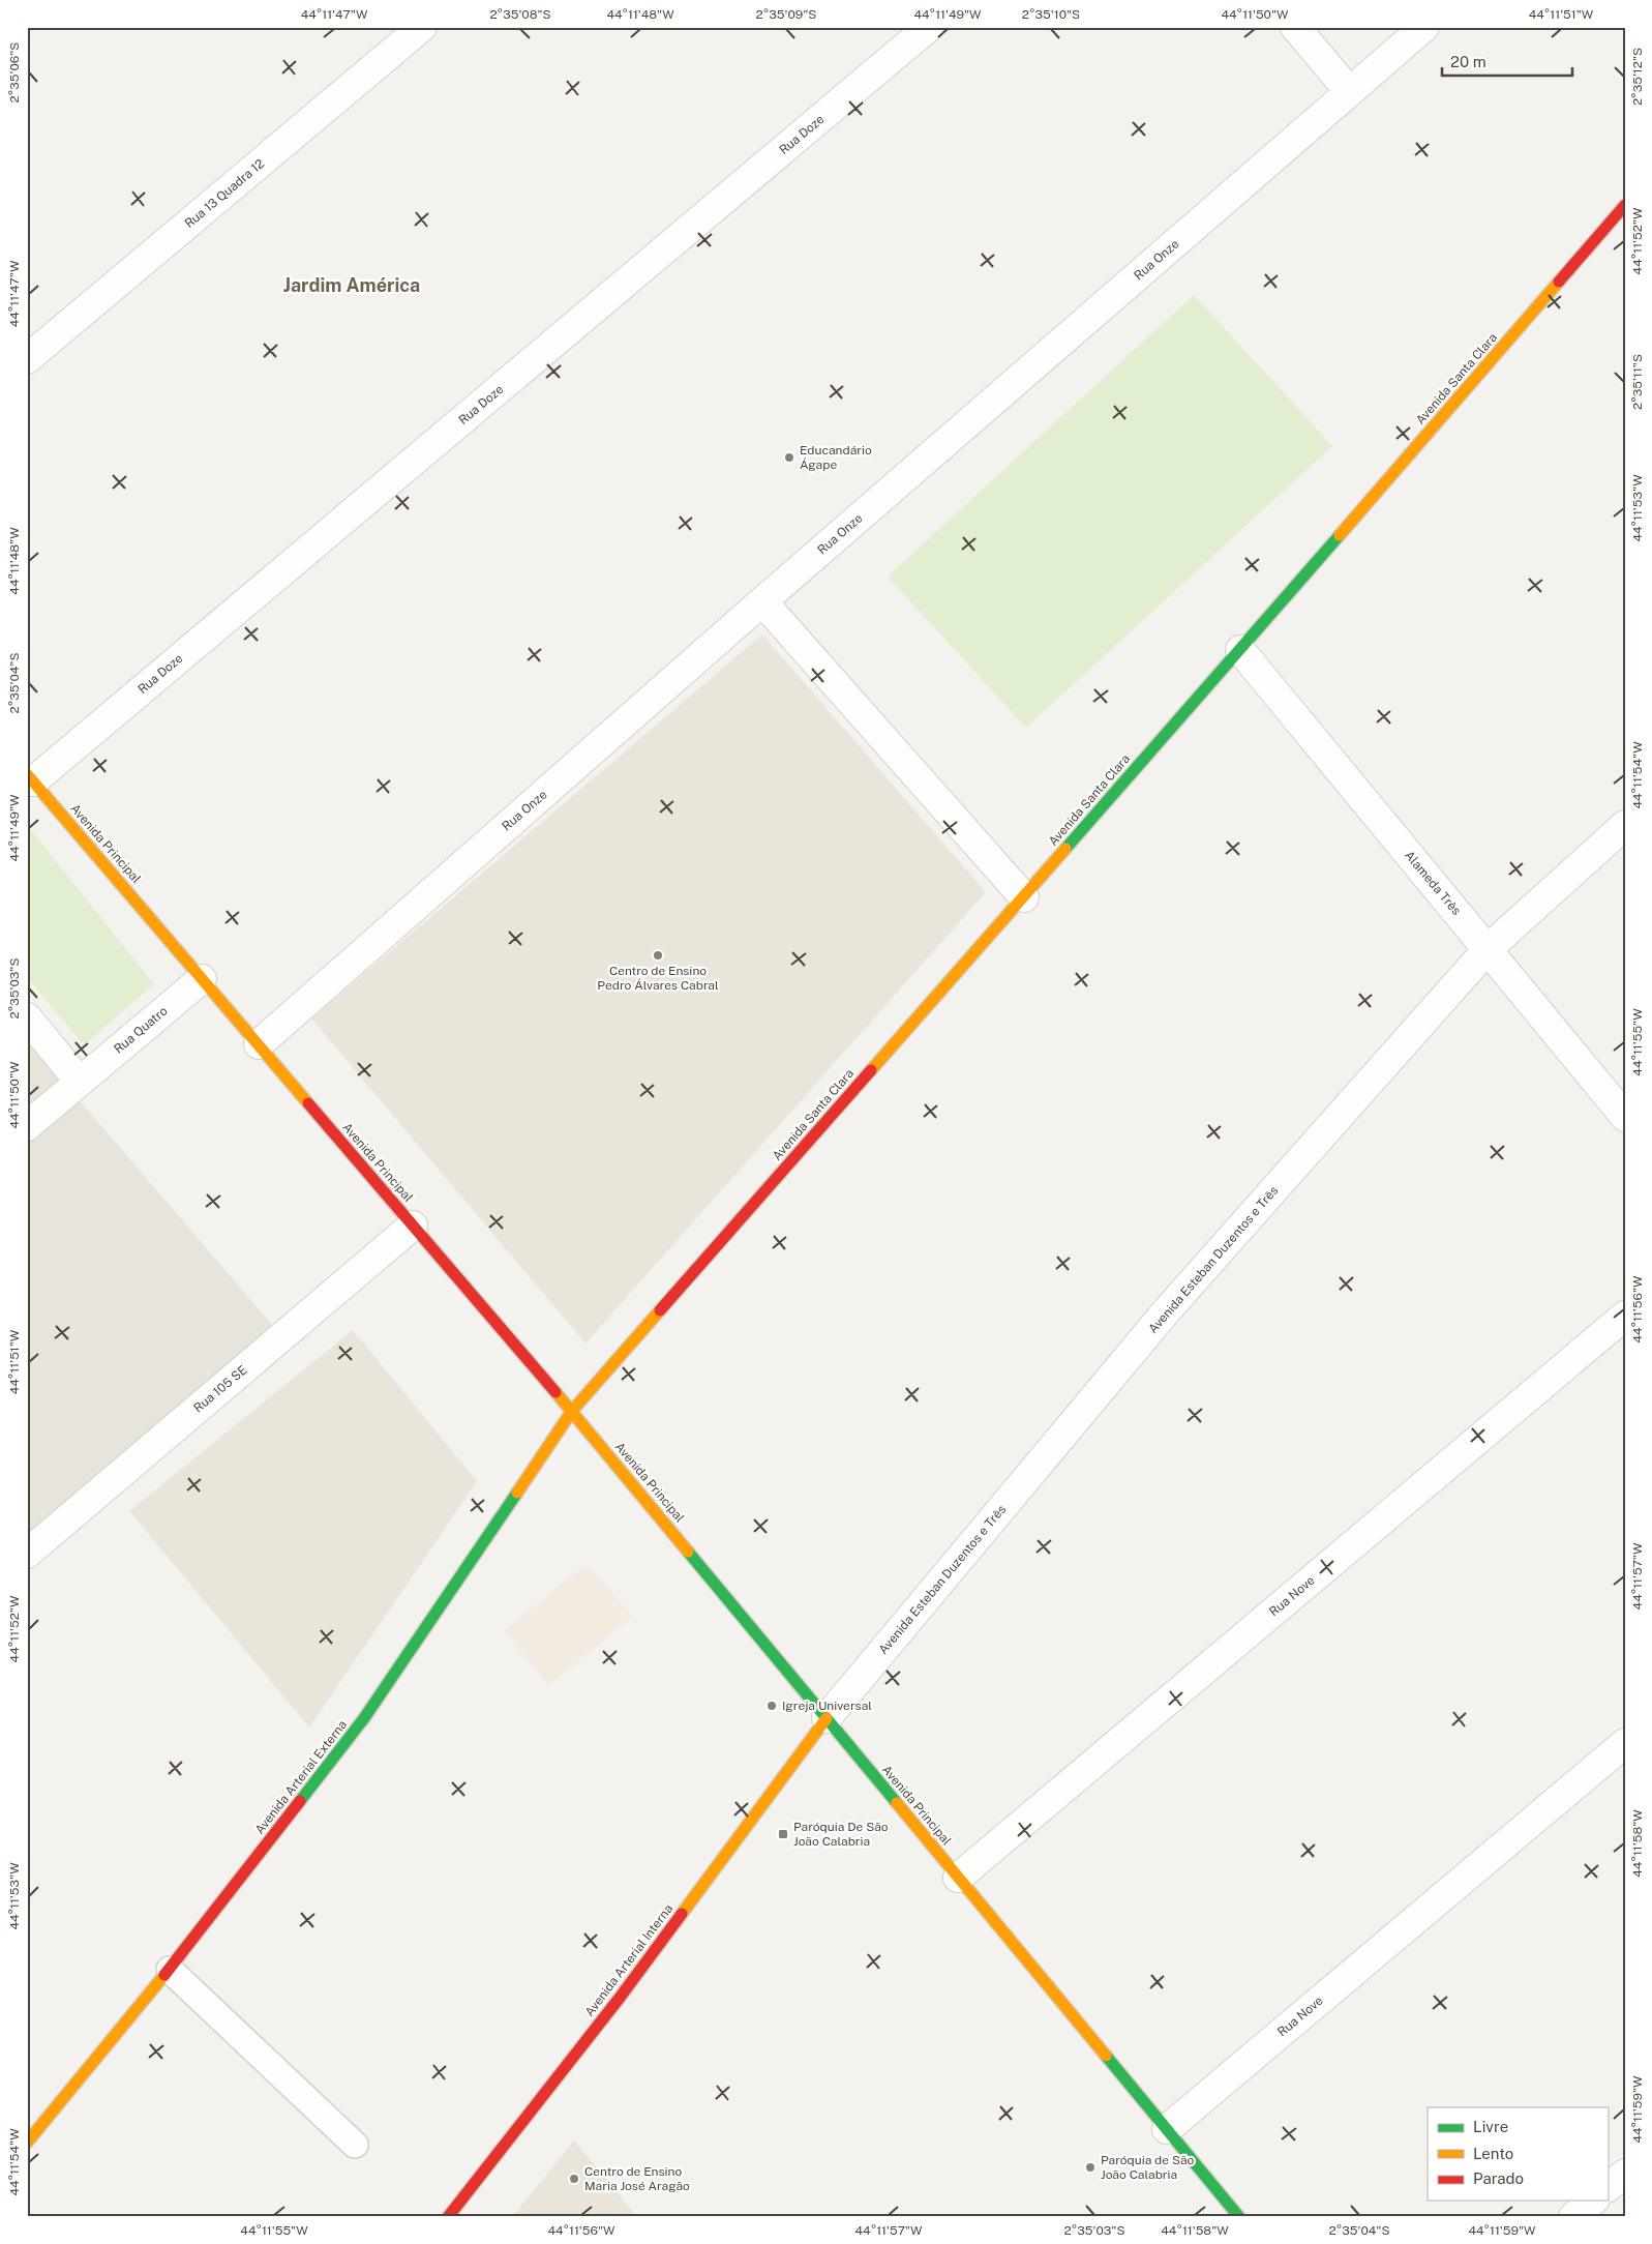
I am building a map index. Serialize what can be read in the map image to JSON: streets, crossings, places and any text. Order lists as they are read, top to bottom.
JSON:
{
  "streets": {
    "main road": [
      "Avenida Santa Clara",
      "Avenida Principal",
      "Avenida Arterial Externa",
      "Avenida Arterial Interna"
    ],
    "street": [
      "Rua Doze",
      "Rua 13 Quadra 12",
      "Rua Onze",
      "Alameda Três",
      "Rua Quatro",
      "Avenida Esteban Duzentos e Três",
      "Rua 105 SE",
      "Rua Nove"
    ]
  },
  "crossings": [
    ["Rua Doze", "Avenida Principal"],
    ["Rua Onze", "Avenida Principal"],
    ["Avenida Santa Clara", "Avenida Principal"],
    ["Avenida Santa Clara", "Alameda Três"],
    ["Avenida Santa Clara", "Avenida Arterial Externa"],
    ["Avenida Principal", "Rua Quatro"],
    ["Avenida Principal", "Avenida Esteban Duzentos e Três"],
    ["Avenida Principal", "Rua 105 SE"],
    ["Avenida Principal", "Rua Nove"],
    ["Avenida Principal", "Avenida Arterial Externa"],
    ["Avenida Principal", "Avenida Arterial Interna"],
    ["Alameda Três", "Avenida Esteban Duzentos e Três"],
    ["Avenida Esteban Duzentos e Três", "Avenida Arterial Interna"]
  ],
  "districts": ["Jardim América"],
  "places": {
    "other": [
      "Educandário Ágape",
      "Centro de Ensino Pedro Álvares Cabral",
      "Igreja Universal",
      "Paróquia de São João Calabria",
      "Centro de Ensino Maria José Aragão"
    ],
    "transit": ["Paróquia De São João Calabria"]
  },
  "legend": ["Livre", "Lento", "Parado"],
  "scale_bar": "20 m",
  "coordinates": [
    "44°11'47\"W",
    "2°35'08\"S",
    "44°11'48\"W",
    "2°35'09\"S",
    "44°11'49\"W",
    "2°35'10\"S",
    "44°11'50\"W",
    "44°11'51\"W",
    "2°35'06\"S",
    "2°35'12\"S",
    "44°11'52\"W",
    "2°35'11\"S",
    "44°11'53\"W",
    "2°35'04\"S",
    "44°11'54\"W",
    "2°35'03\"S",
    "44°11'55\"W",
    "44°11'56\"W",
    "44°11'57\"W",
    "44°11'58\"W",
    "44°11'59\"W"
  ]
}
